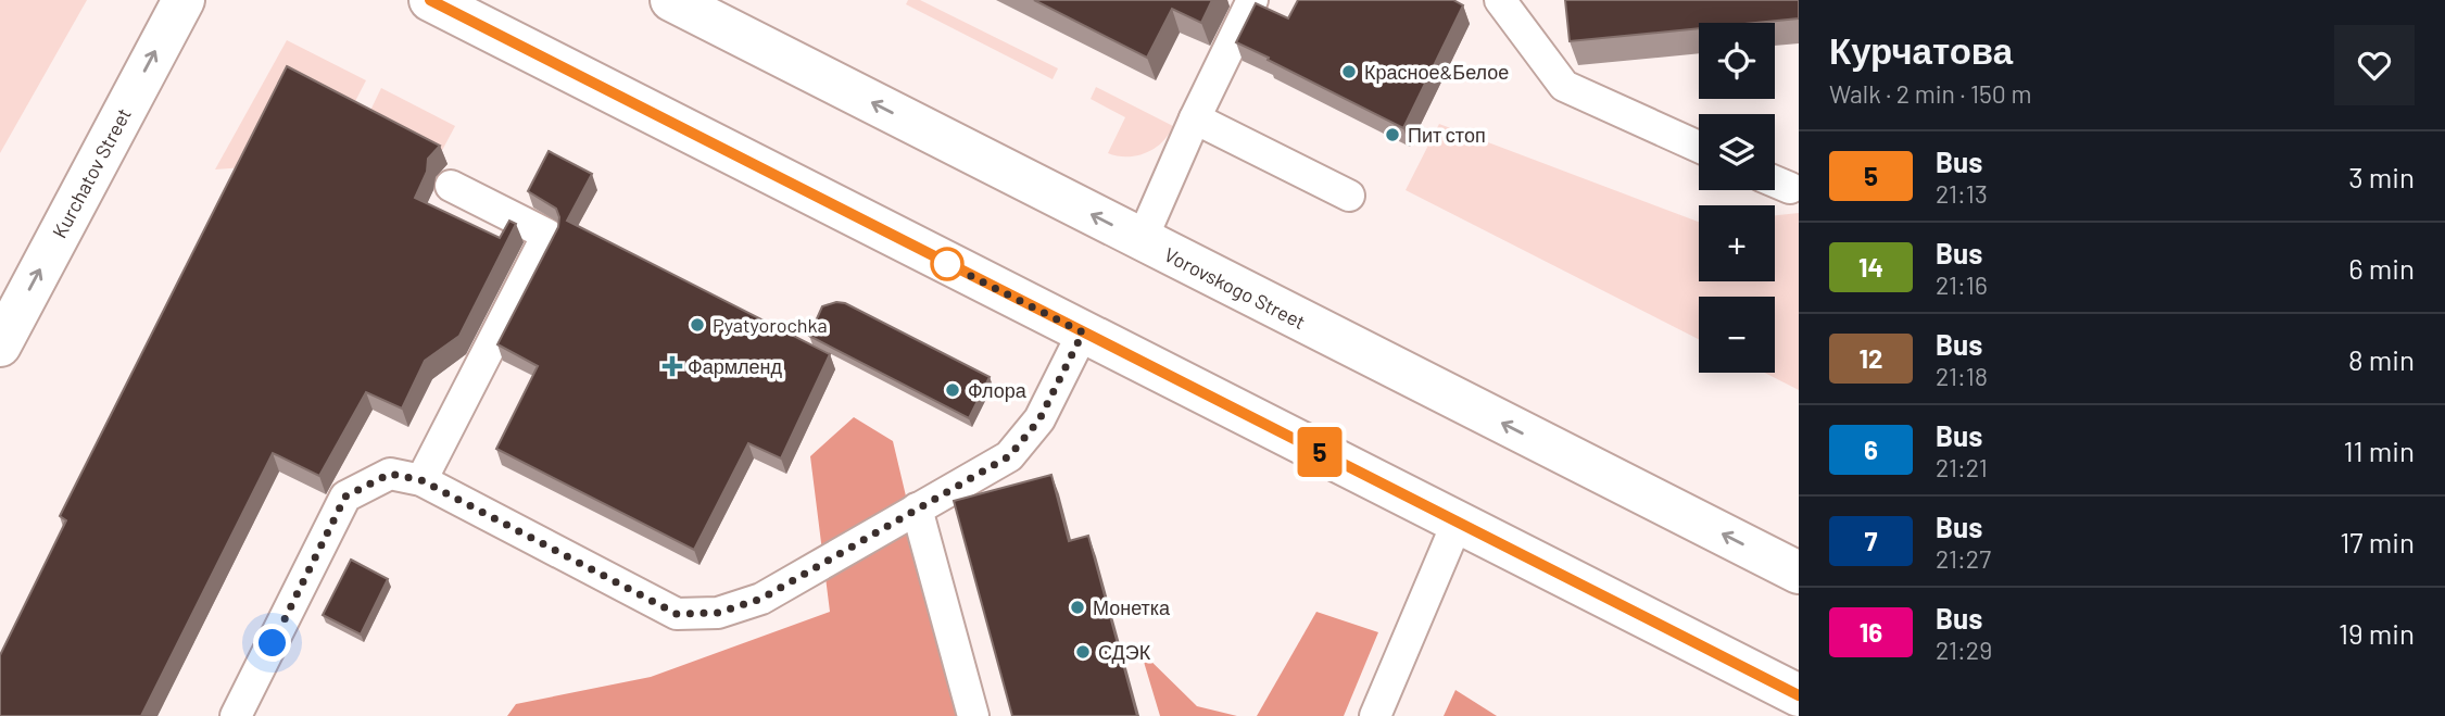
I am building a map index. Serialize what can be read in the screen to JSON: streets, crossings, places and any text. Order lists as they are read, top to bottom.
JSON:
{
  "streets": {
    "main road": ["Kurchatov Street", "Vorovskogo Street"]
  },
  "one_way": ["Kurchatov Street"],
  "places": {
    "other": [
      "Красное&Белое",
      "Пит стоп",
      "Pyatyorochka",
      "Флора",
      "Монетка",
      "СДЭК"
    ],
    "health": ["Фармленд"]
  },
  "lines": ["bus line 5"],
  "page": {
    "on_map": "5",
    "heading": ["Курчатова", "Walk · 2 min · 150 m"],
    "map_buttons": ["+", "−"],
    "list": [
      {
        "mark": "5",
        "name": "Bus",
        "note": "21:13",
        "value": "3 min"
      },
      {
        "mark": "14",
        "name": "Bus",
        "note": "21:16",
        "value": "6 min"
      },
      {
        "mark": "12",
        "name": "Bus",
        "note": "21:18",
        "value": "8 min"
      },
      {
        "mark": "6",
        "name": "Bus",
        "note": "21:21",
        "value": "11 min"
      },
      {
        "mark": "7",
        "name": "Bus",
        "note": "21:27",
        "value": "17 min"
      },
      {
        "mark": "16",
        "name": "Bus",
        "note": "21:29",
        "value": "19 min"
      }
    ]
  }
}
